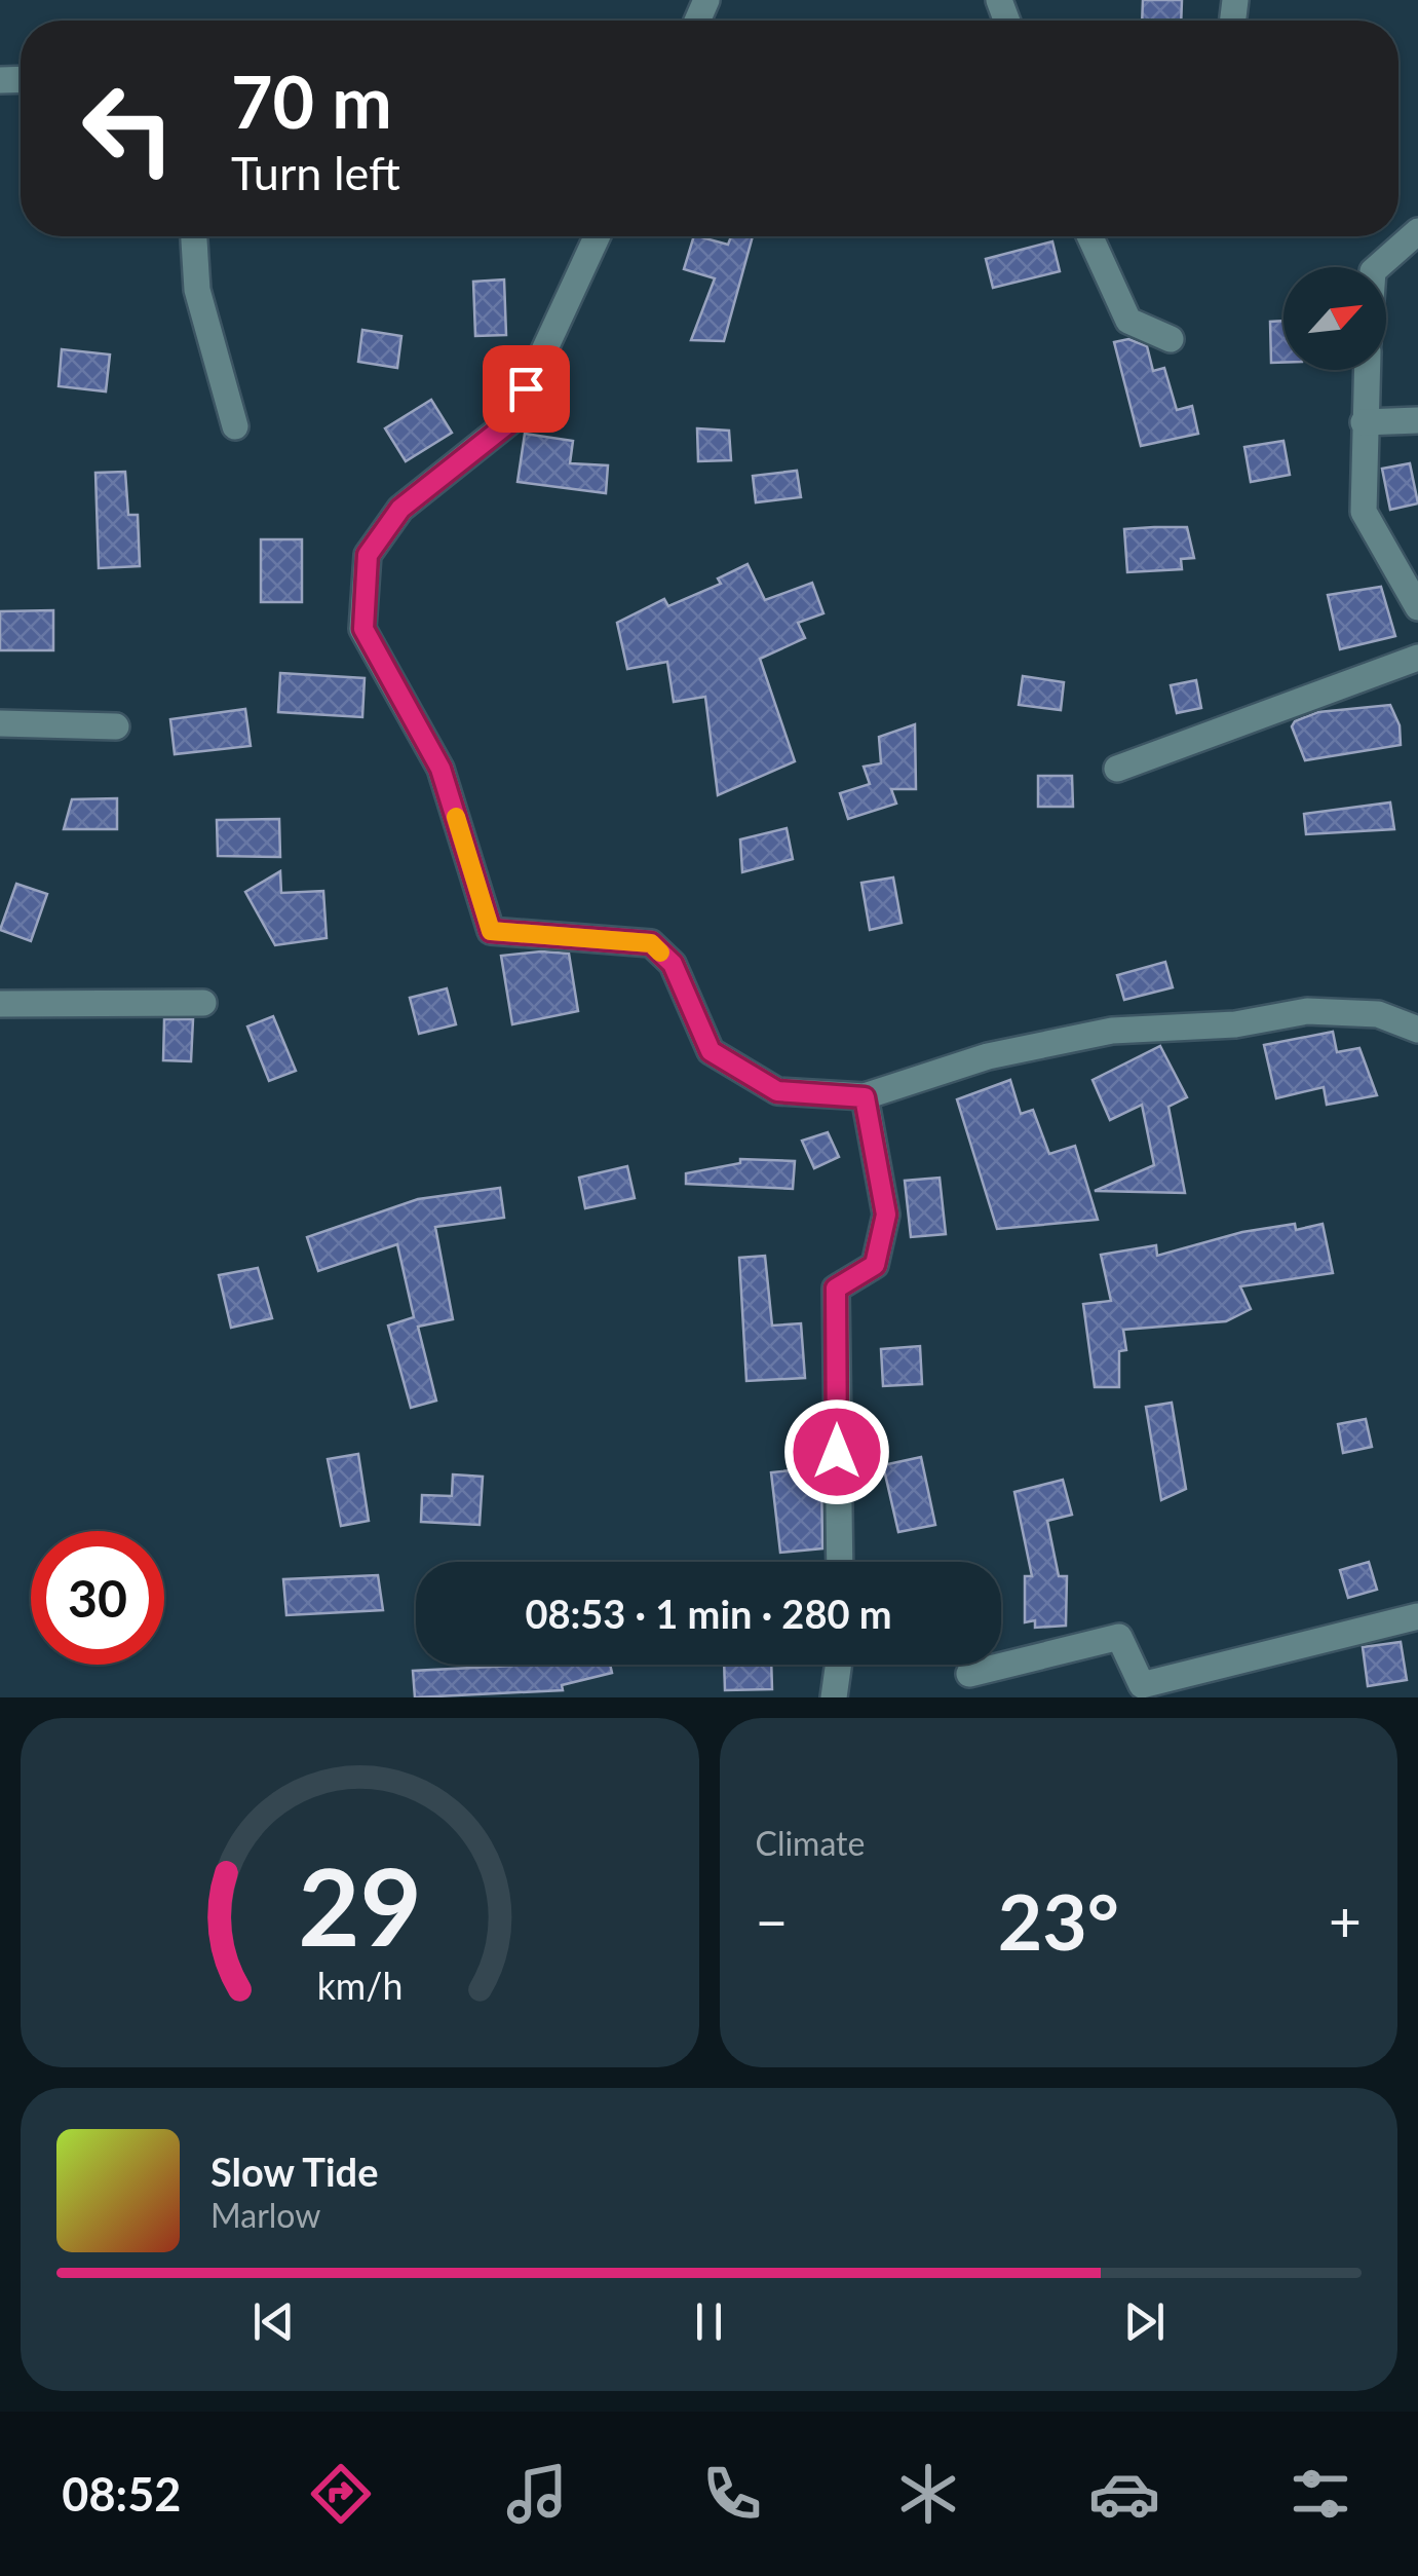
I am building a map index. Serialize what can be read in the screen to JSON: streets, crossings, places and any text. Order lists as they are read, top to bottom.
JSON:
{
  "north": "top right",
  "page": {
    "turn": ["70 m", "Turn left"],
    "limit": "30",
    "trip": "08:53 · 1 min · 280 m",
    "tile": "Climate",
    "heat": ["−", "23°", "+"],
    "song": ["Slow Tide", "Marlow"],
    "tabs": "08:52",
    "gauge": ["29", "km/h"]
  }
}
